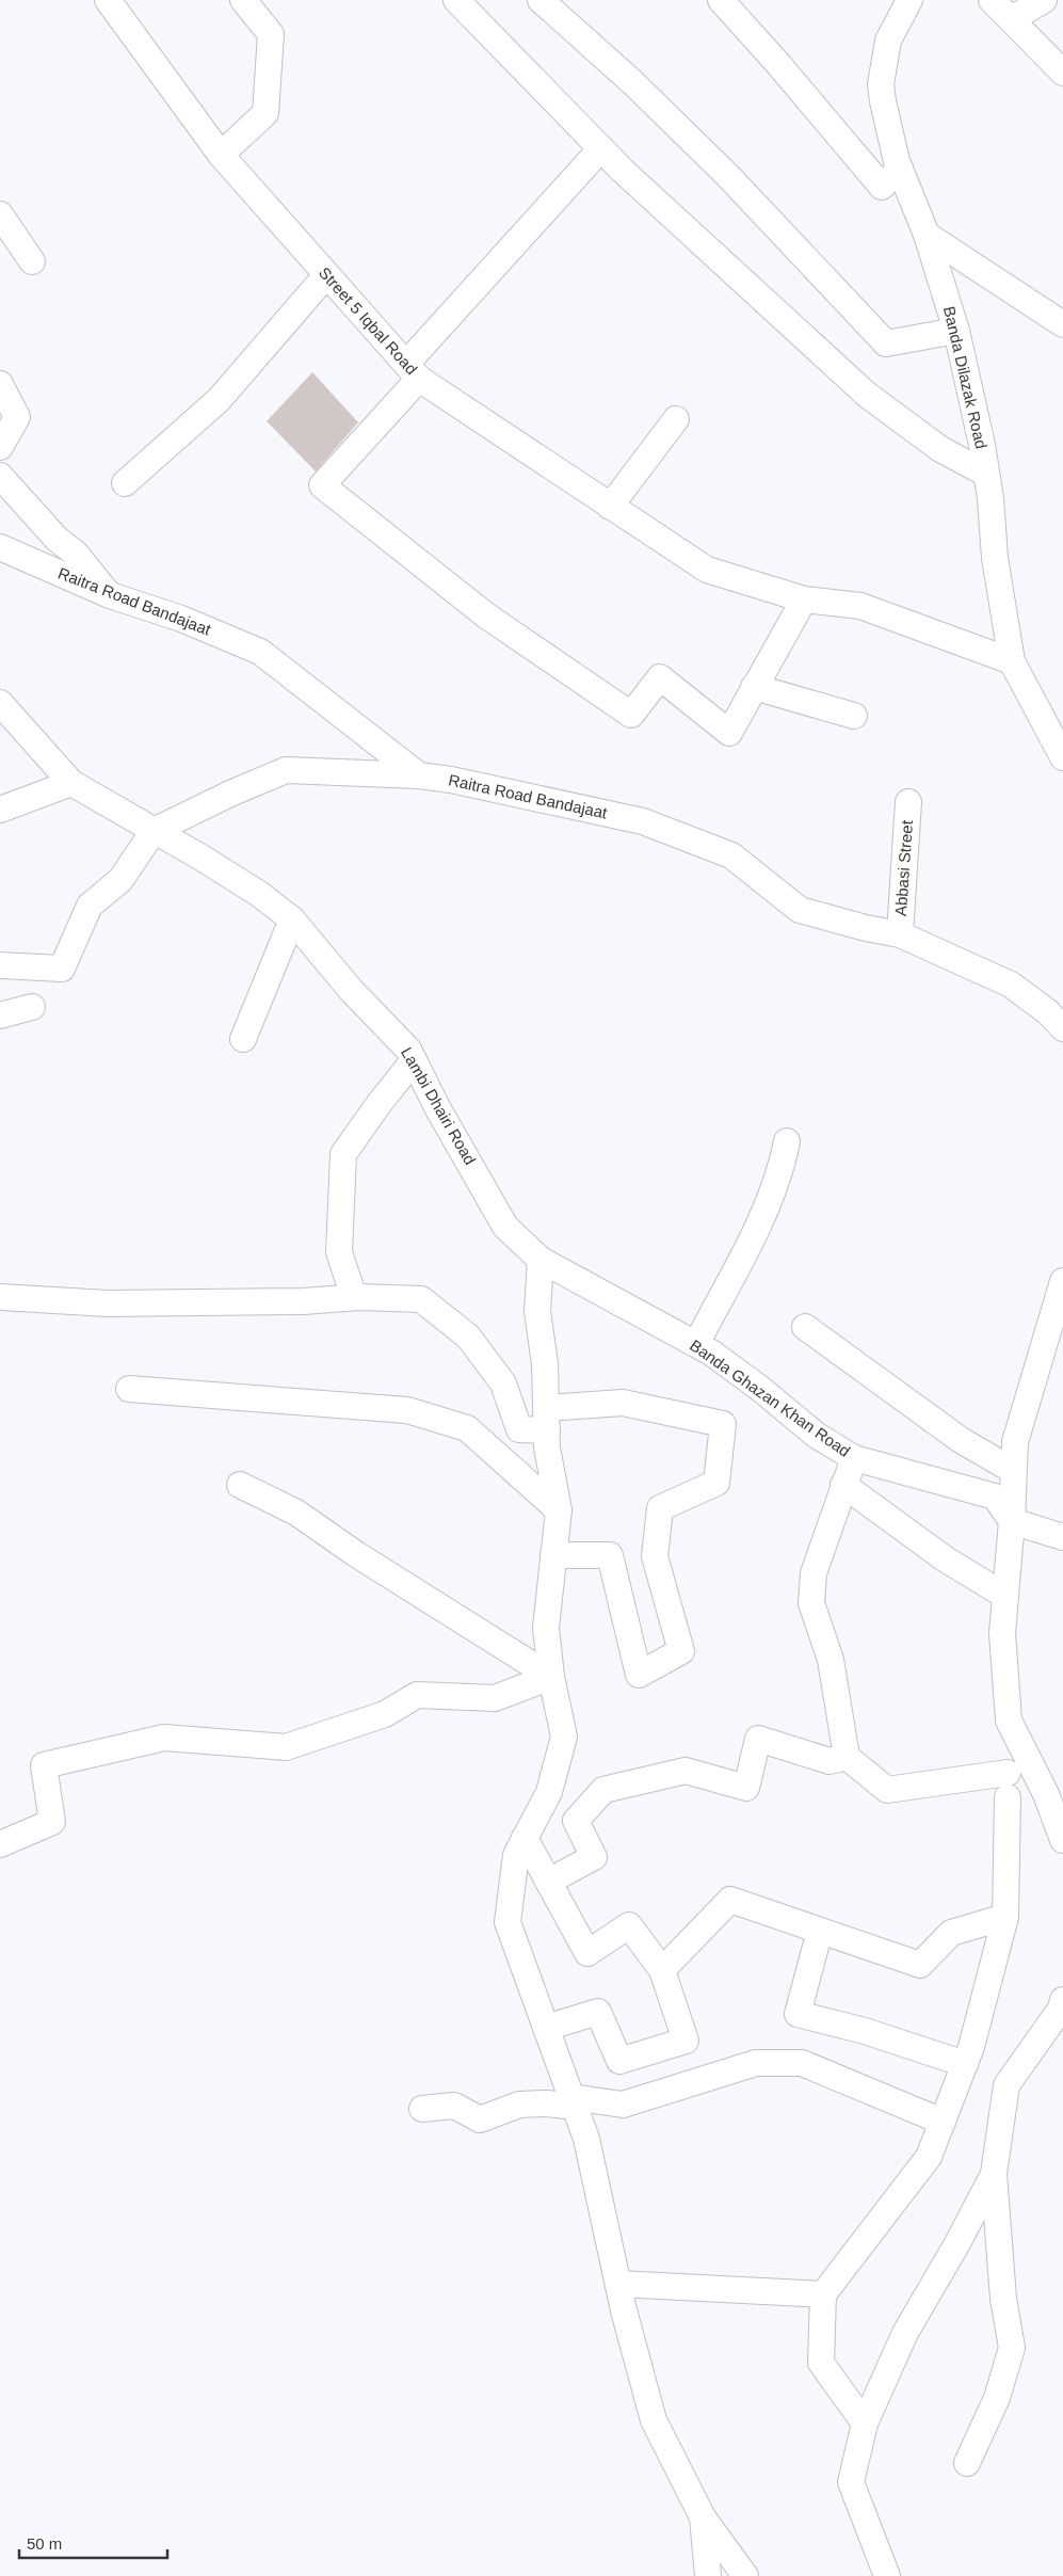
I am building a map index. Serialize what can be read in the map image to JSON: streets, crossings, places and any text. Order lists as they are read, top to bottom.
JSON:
{
  "streets": {
    "street": [
      "Street 5 Iqbal Road",
      "Banda Dilazak Road",
      "Raitra Road Bandajaat",
      "Abbasi Street",
      "Lambi Dhairi Road",
      "Banda Ghazan Khan Road"
    ]
  },
  "crossings": [
    ["Raitra Road Bandajaat", "Abbasi Street"],
    ["Lambi Dhairi Road", "Banda Ghazan Khan Road"]
  ],
  "scale_bar": "50 m"
}
